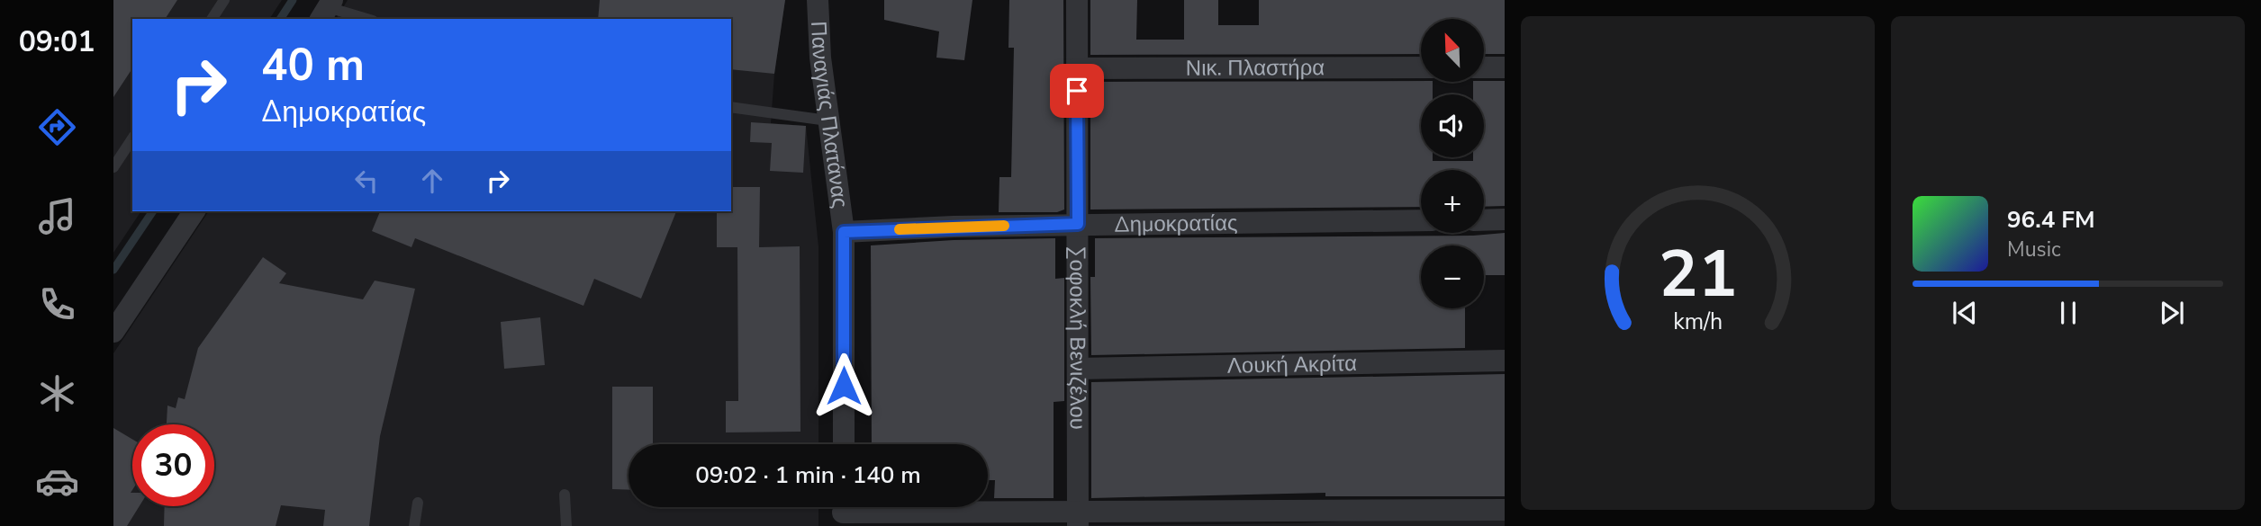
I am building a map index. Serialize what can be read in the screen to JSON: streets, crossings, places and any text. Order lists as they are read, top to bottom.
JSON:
{
  "streets": {
    "street": [
      "Νικ. Πλαστήρα",
      "Παναγιάς Πλατάνας",
      "Δημοκρατίας",
      "Σοφοκλή Βενιζέλου",
      "Λουκή Ακρίτα"
    ]
  },
  "crossings": [
    ["Νικ. Πλαστήρα", "Σοφοκλή Βενιζέλου"],
    ["Παναγιάς Πλατάνας", "Δημοκρατίας"],
    ["Δημοκρατίας", "Σοφοκλή Βενιζέλου"],
    ["Σοφοκλή Βενιζέλου", "Λουκή Ακρίτα"]
  ],
  "north": "top left",
  "page": {
    "tabs": "09:01",
    "map_buttons": ["+", "−"],
    "turn": ["40 m", "Δημοκρατίας"],
    "song": ["96.4 FM", "Music"],
    "limit": "30",
    "trip": "09:02 · 1 min · 140 m",
    "gauge": ["21", "km/h"]
  }
}
